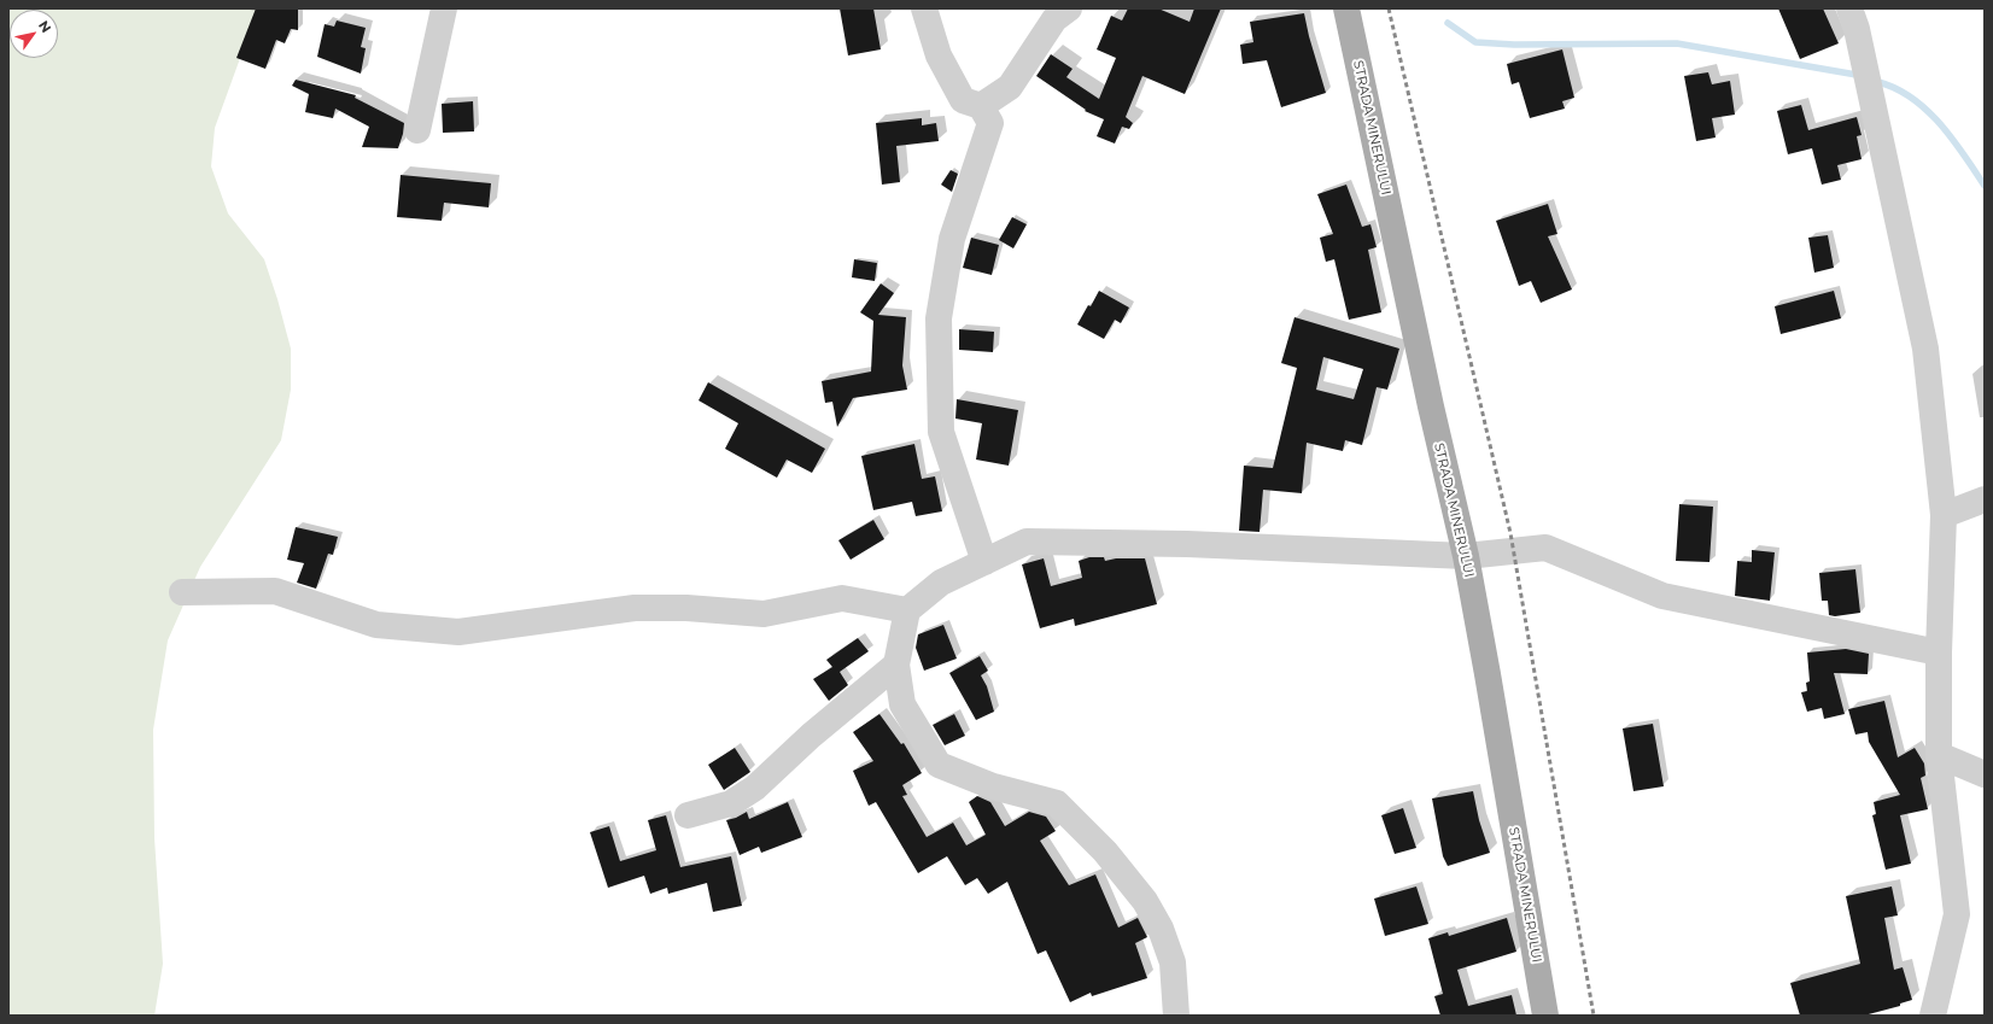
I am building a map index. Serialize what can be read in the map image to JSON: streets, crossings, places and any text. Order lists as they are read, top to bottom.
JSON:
{
  "streets": {
    "main road": ["STRADA MINERULUI"]
  },
  "north": "top right"
}
